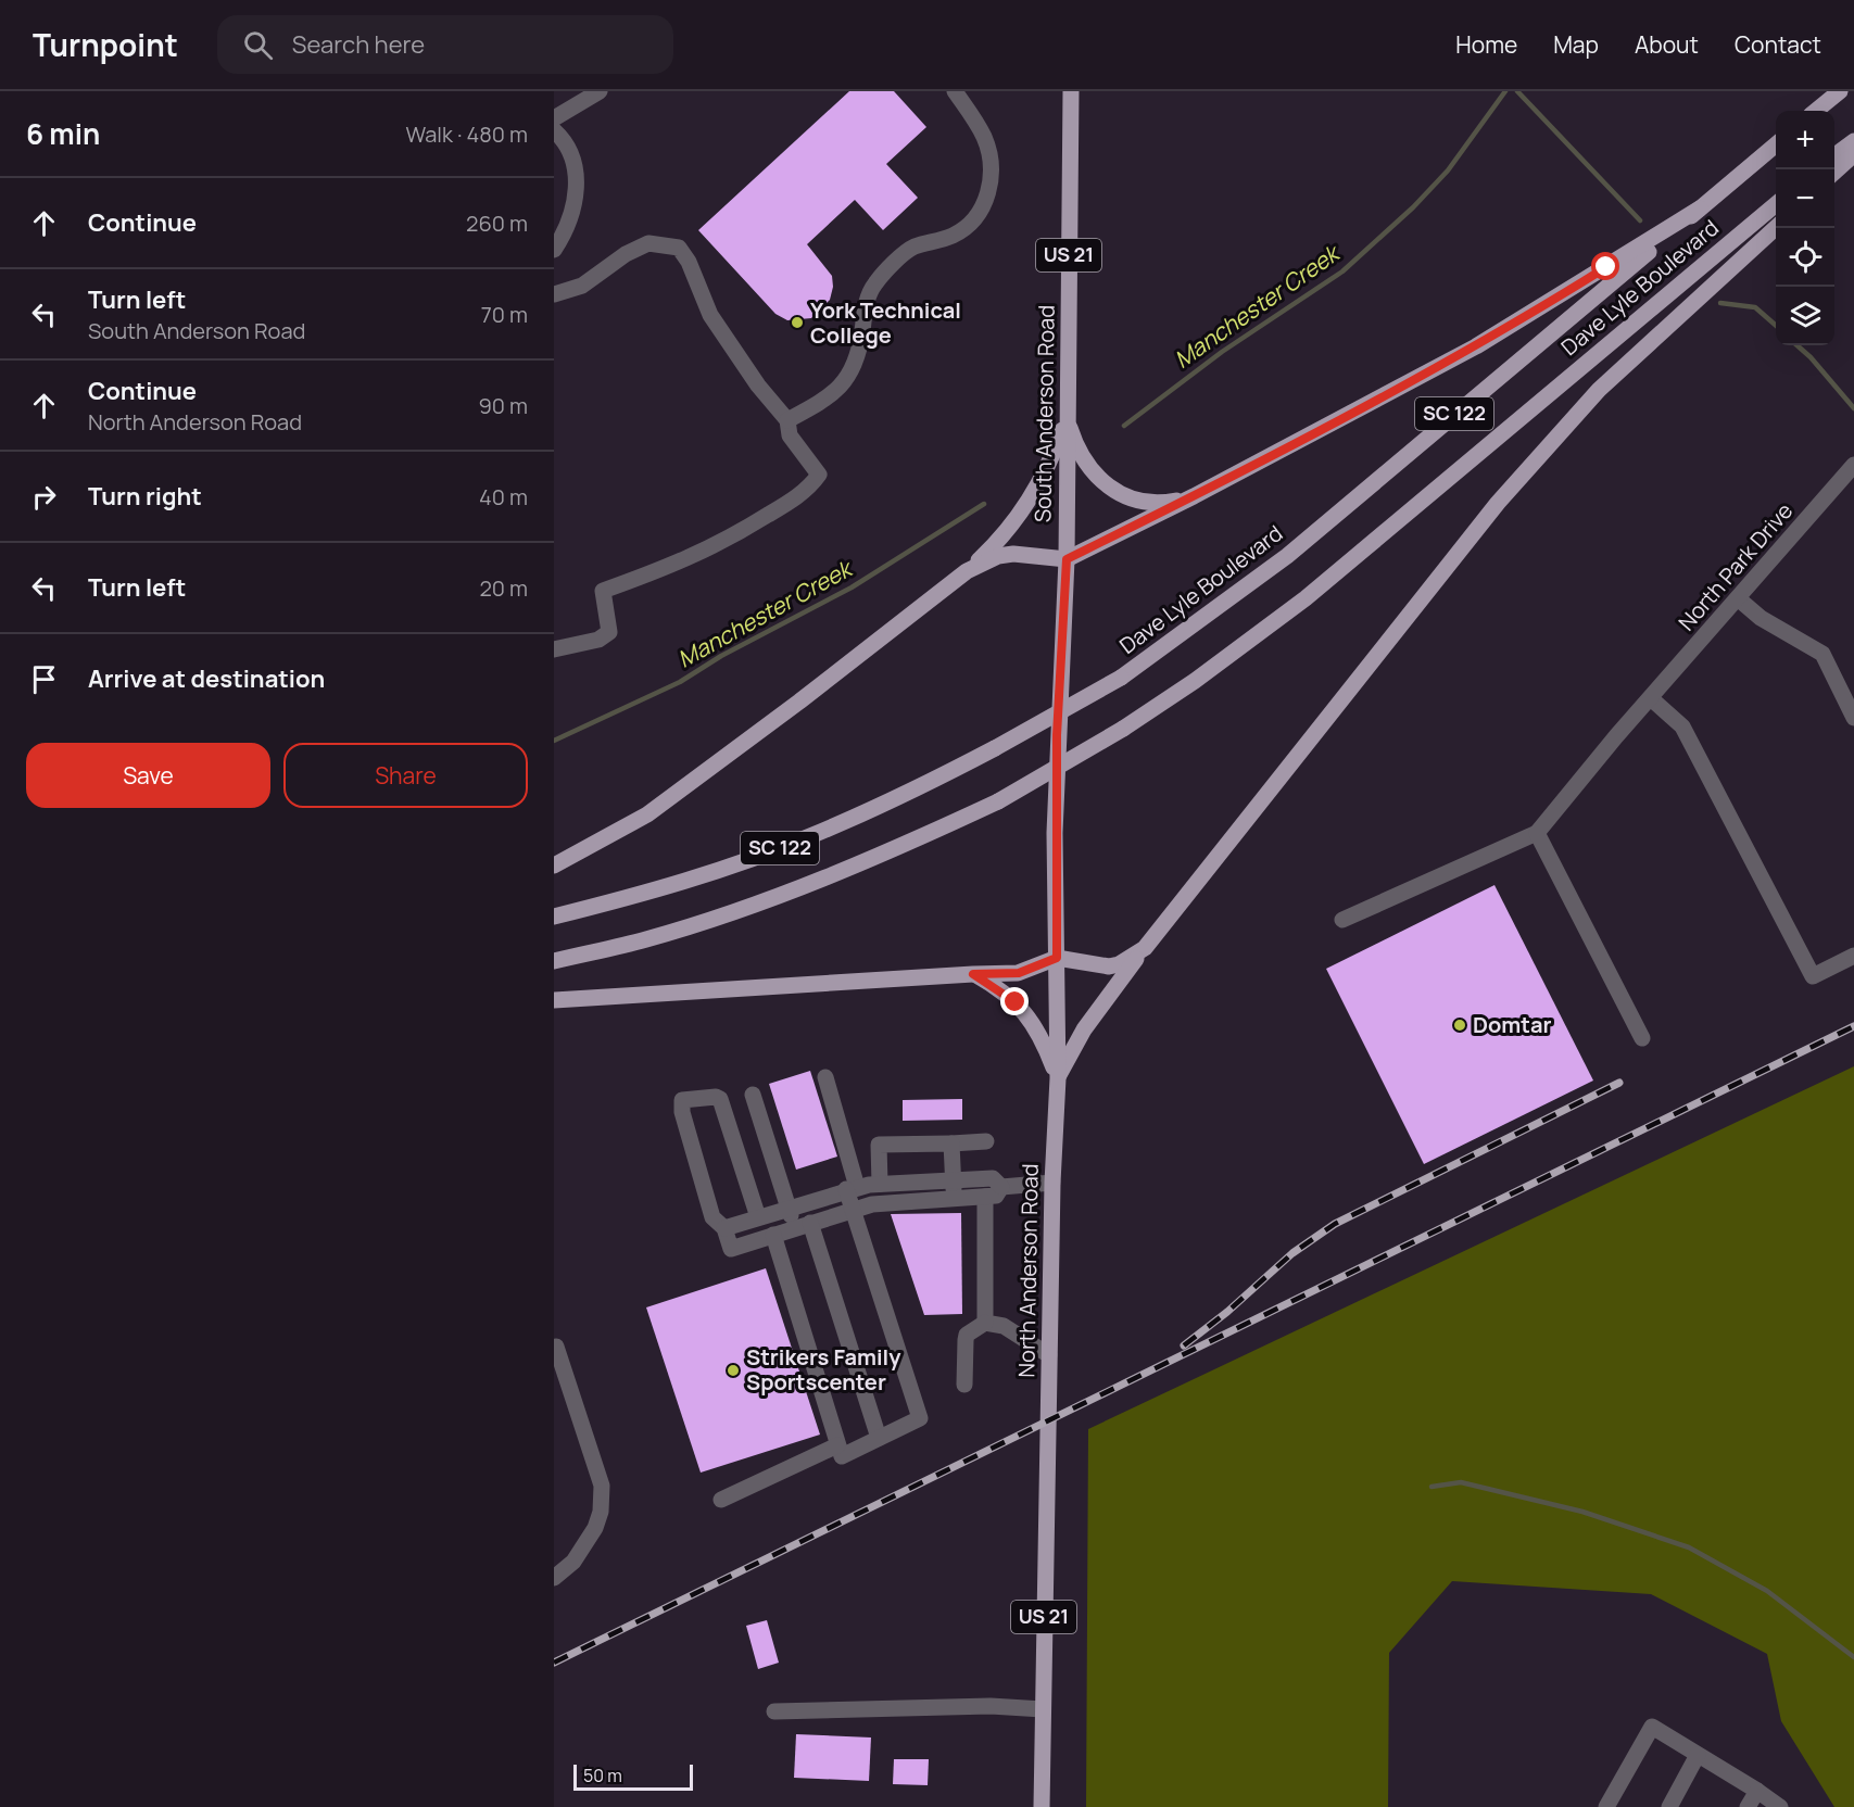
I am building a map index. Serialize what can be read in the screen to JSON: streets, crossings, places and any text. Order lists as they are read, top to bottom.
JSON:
{
  "streets": {
    "main road": [
      "US 21",
      "Dave Lyle Boulevard",
      "South Anderson Road",
      "SC 122",
      "North Anderson Road"
    ],
    "street": ["North Park Drive"]
  },
  "crossings": [
    ["South Anderson Road", "North Anderson Road"]
  ],
  "water": ["Manchester Creek"],
  "places": ["York Technical College", "Domtar", "Strikers Family Sportscenter"],
  "scale_bar": "50 m",
  "page": {
    "header": "Turnpoint",
    "search": "Search here",
    "nav": [
      "Home",
      "Map",
      "About",
      "Contact"
    ],
    "heading": ["6 min", "Walk · 480 m"],
    "map_buttons": ["+", "−"],
    "list": [
      ["Continue", "260 m"],
      ["Turn left", "South Anderson Road", "70 m"],
      ["Continue", "North Anderson Road", "90 m"],
      ["Turn right", "40 m"],
      ["Turn left", "20 m"],
      "Arrive at destination"
    ],
    "buttons": ["Save", "Share"],
    "scale": "50 m"
  }
}
